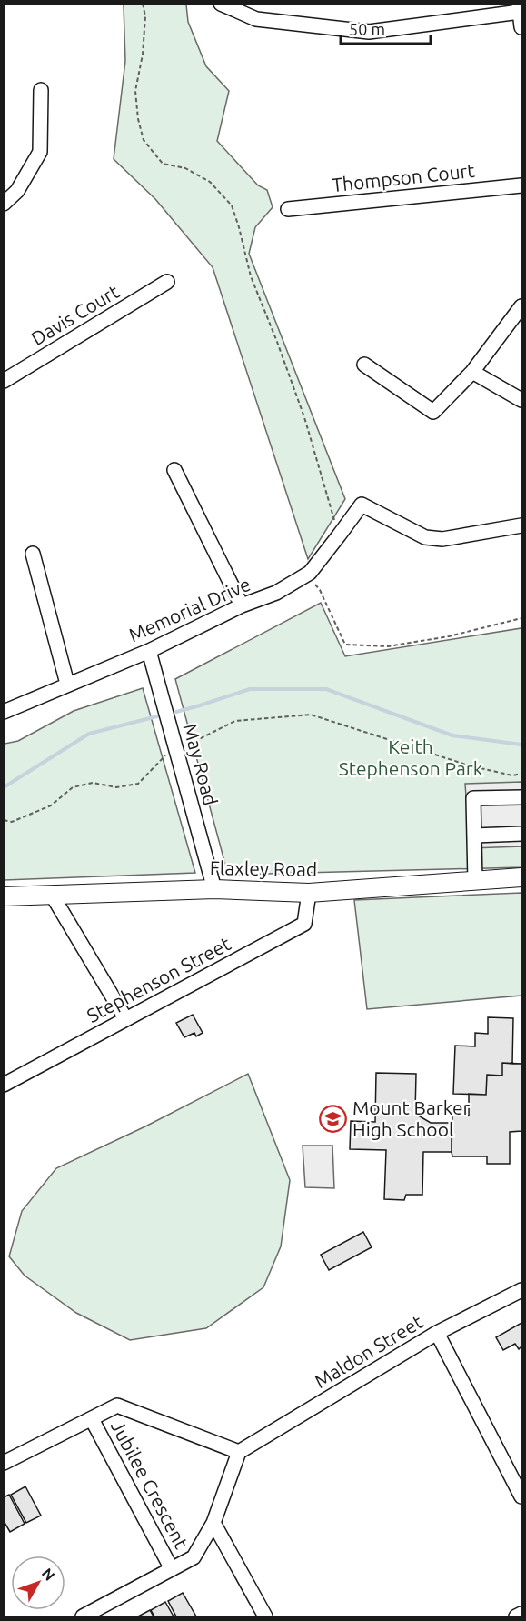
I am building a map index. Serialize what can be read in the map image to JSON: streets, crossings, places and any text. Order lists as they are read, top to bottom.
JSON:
{
  "streets": {
    "main road": ["Flaxley Road"],
    "street": [
      "Thompson Court",
      "Davis Court",
      "Memorial Drive",
      "May Road",
      "Stephenson Street",
      "Maldon Street",
      "Jubilee Crescent"
    ]
  },
  "crossings": [
    ["Memorial Drive", "May Road"],
    ["May Road", "Flaxley Road"],
    ["Flaxley Road", "Stephenson Street"],
    ["Maldon Street", "Jubilee Crescent"]
  ],
  "parks": ["Keith Stephenson Park"],
  "places": {
    "school or university": ["Mount Barker High School"]
  },
  "scale_bar": "50 m",
  "north": "top right"
}
